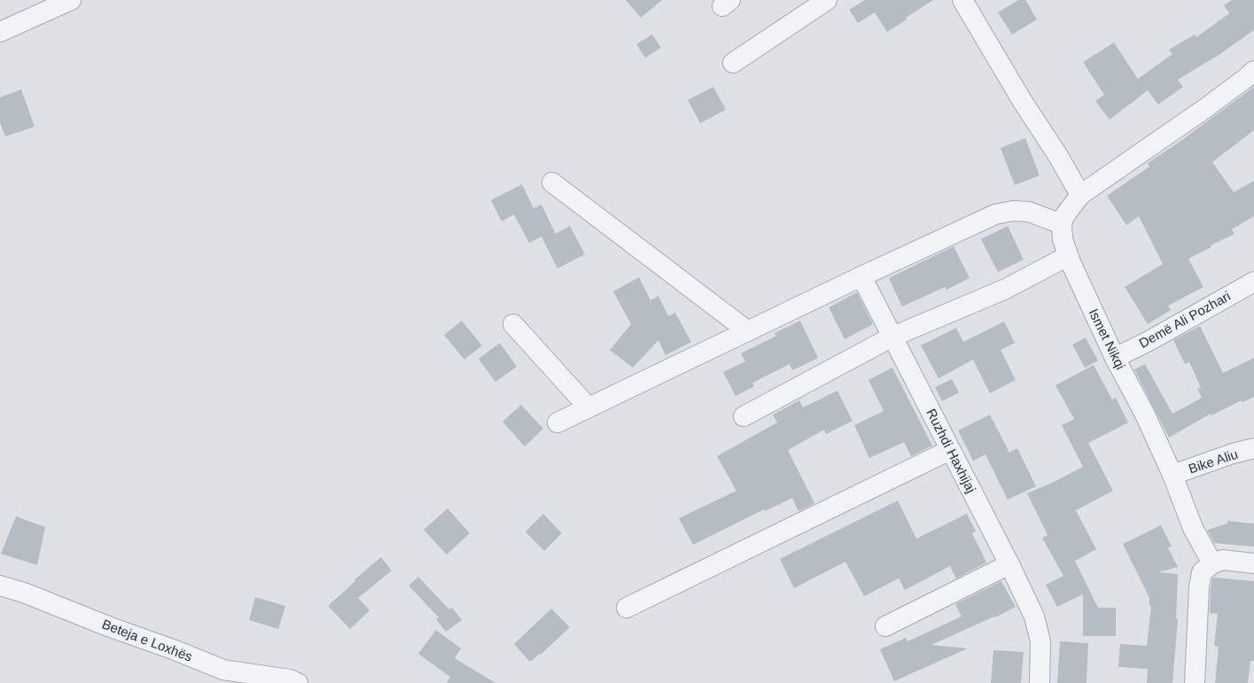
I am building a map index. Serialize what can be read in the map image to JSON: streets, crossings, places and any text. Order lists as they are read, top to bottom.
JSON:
{
  "streets": {
    "street": [
      "Demë Ali Pozhari",
      "Ismet Nikqi",
      "Ruzhdi Haxhijaj",
      "Bike Aliu",
      "Beteja e Loxhës"
    ]
  },
  "crossings": [
    ["Demë Ali Pozhari", "Ismet Nikqi"],
    ["Ismet Nikqi", "Bike Aliu"]
  ]
}
